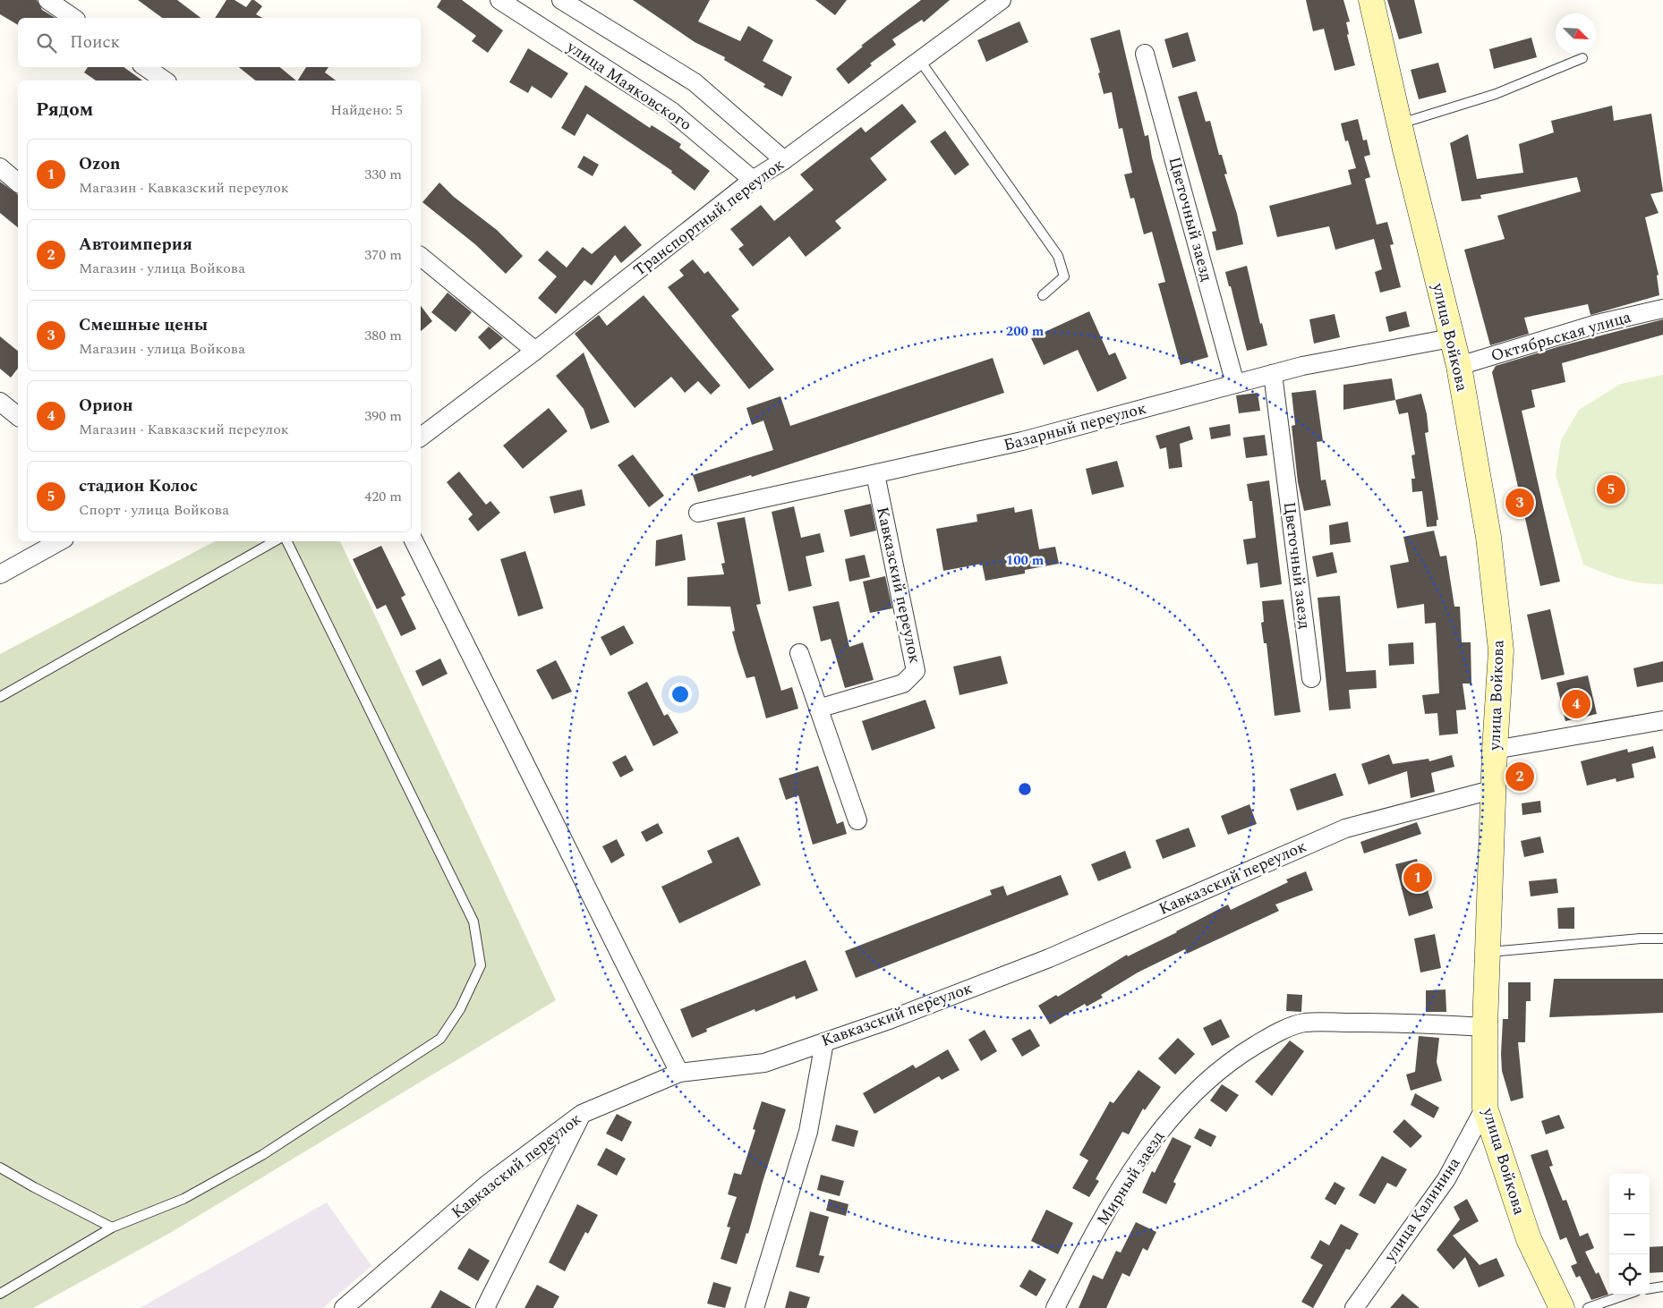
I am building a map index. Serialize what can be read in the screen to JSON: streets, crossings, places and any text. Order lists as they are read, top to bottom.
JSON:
{
  "streets": {
    "street": [
      "улица Маяковского",
      "Транспортный переулок",
      "Цветочный заезд",
      "Октябрьская улица",
      "улица Войкова",
      "Базарный переулок",
      "Кавказский переулок",
      "Мирный заезд",
      "улица Калинина"
    ]
  },
  "crossings": [
    ["улица Маяковского", "Транспортный переулок"],
    ["Цветочный заезд", "Базарный переулок"],
    ["Октябрьская улица", "улица Войкова"],
    ["улица Войкова", "Базарный переулок"],
    ["улица Войкова", "Кавказский переулок"],
    ["улица Войкова", "Мирный заезд"],
    ["улица Войкова", "улица Калинина"],
    ["Базарный переулок", "Кавказский переулок"]
  ],
  "north": "bottom right",
  "page": {
    "search": "Поиск",
    "heading": ["Рядом", "Найдено: 5"],
    "list": [
      {
        "mark": "1",
        "name": "Ozon",
        "note": "Магазин · Кавказский переулок",
        "value": "330 m"
      },
      {
        "mark": "2",
        "name": "Автоимперия",
        "note": "Магазин · улица Войкова",
        "value": "370 m"
      },
      {
        "mark": "3",
        "name": "Смешные цены",
        "note": "Магазин · улица Войкова",
        "value": "380 m"
      },
      {
        "mark": "4",
        "name": "Орион",
        "note": "Магазин · Кавказский переулок",
        "value": "390 m"
      },
      {
        "mark": "5",
        "name": "стадион Колос",
        "note": "Спорт · улица Войкова",
        "value": "420 m"
      }
    ],
    "pins": [
      "5",
      "3",
      "4",
      "2",
      "1"
    ],
    "map_buttons": ["+", "−"]
  },
  "rings": ["200 m", "100 m"]
}
